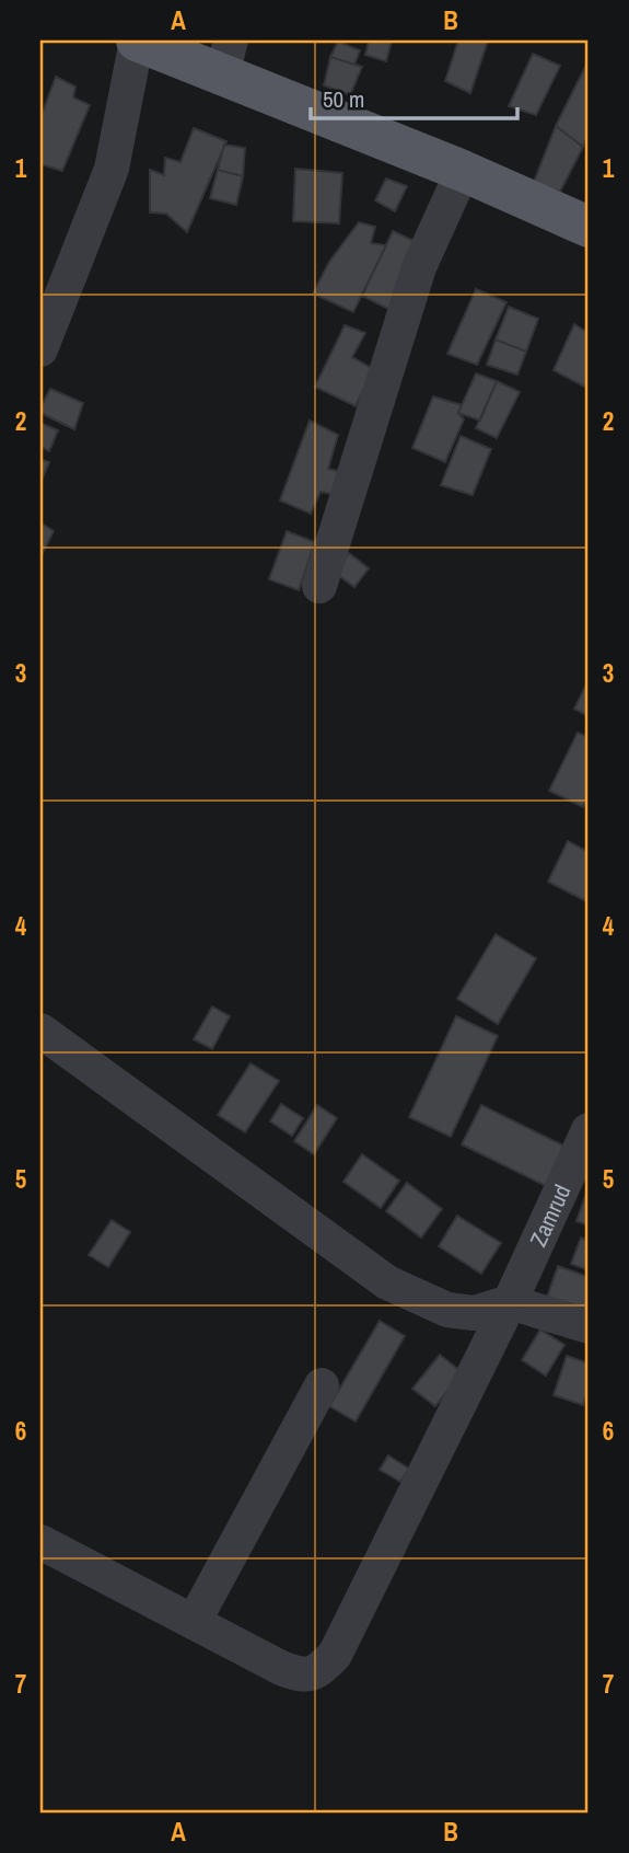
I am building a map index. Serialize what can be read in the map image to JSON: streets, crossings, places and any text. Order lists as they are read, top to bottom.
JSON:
{
  "streets": {
    "street": ["Zamrud"]
  },
  "scale_bar": "50 m",
  "grid": {
    "columns": ["A", "B"],
    "rows": [
      "1",
      "2",
      "3",
      "4",
      "5",
      "6",
      "7"
    ]
  }
}
